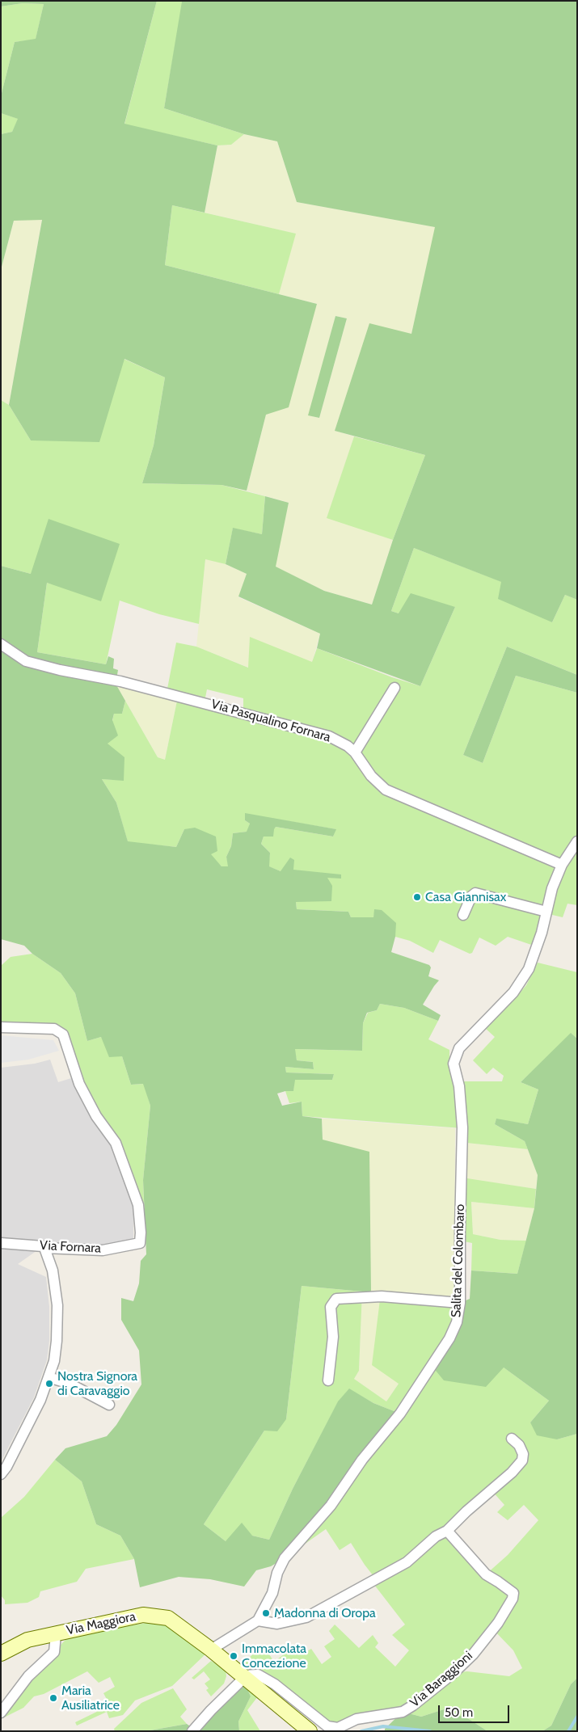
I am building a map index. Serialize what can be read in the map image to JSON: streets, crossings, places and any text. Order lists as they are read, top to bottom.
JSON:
{
  "streets": {
    "main road": ["Via Maggiora"],
    "street": [
      "Via Pasqualino Fornara",
      "Via Fornara",
      "Salita del Colombaro",
      "Via Baraggioni"
    ]
  },
  "crossings": [
    ["Via Pasqualino Fornara", "Salita del Colombaro"],
    ["Via Maggiora", "Via Baraggioni"]
  ],
  "places": [
    "Casa Giannisax",
    "Nostra Signora di Caravaggio",
    "Madonna di Oropa",
    "Immacolata Concezione",
    "Maria Ausiliatrice"
  ],
  "scale_bar": "50 m"
}
